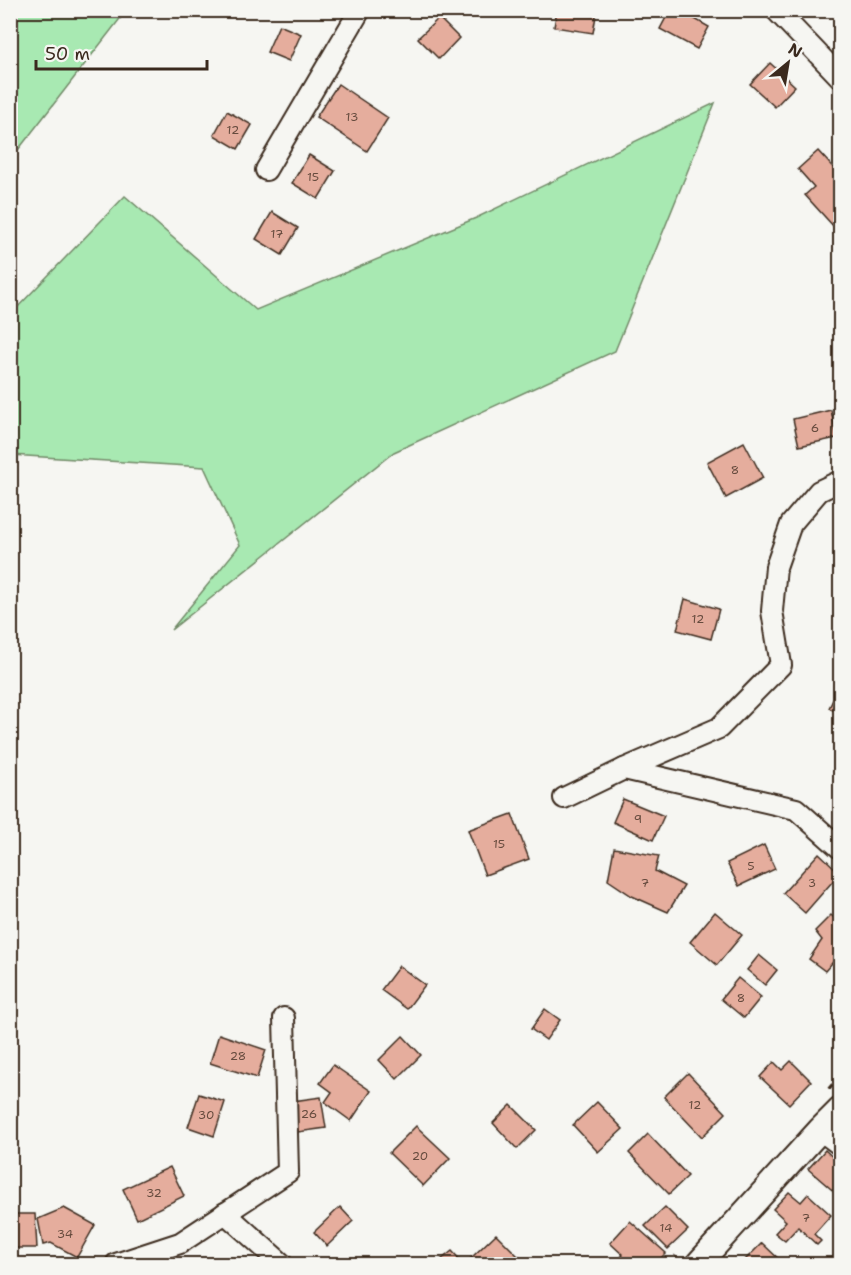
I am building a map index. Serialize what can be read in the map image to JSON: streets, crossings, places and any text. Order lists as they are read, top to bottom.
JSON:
{
  "house_numbers": [
    "13",
    "12",
    "15",
    "17",
    "6",
    "8",
    "12",
    "9",
    "15",
    "5",
    "7",
    "3",
    "8",
    "28",
    "12",
    "26",
    "30",
    "20",
    "32",
    "7",
    "14",
    "34"
  ],
  "scale_bar": "50 m",
  "north": "top right"
}
